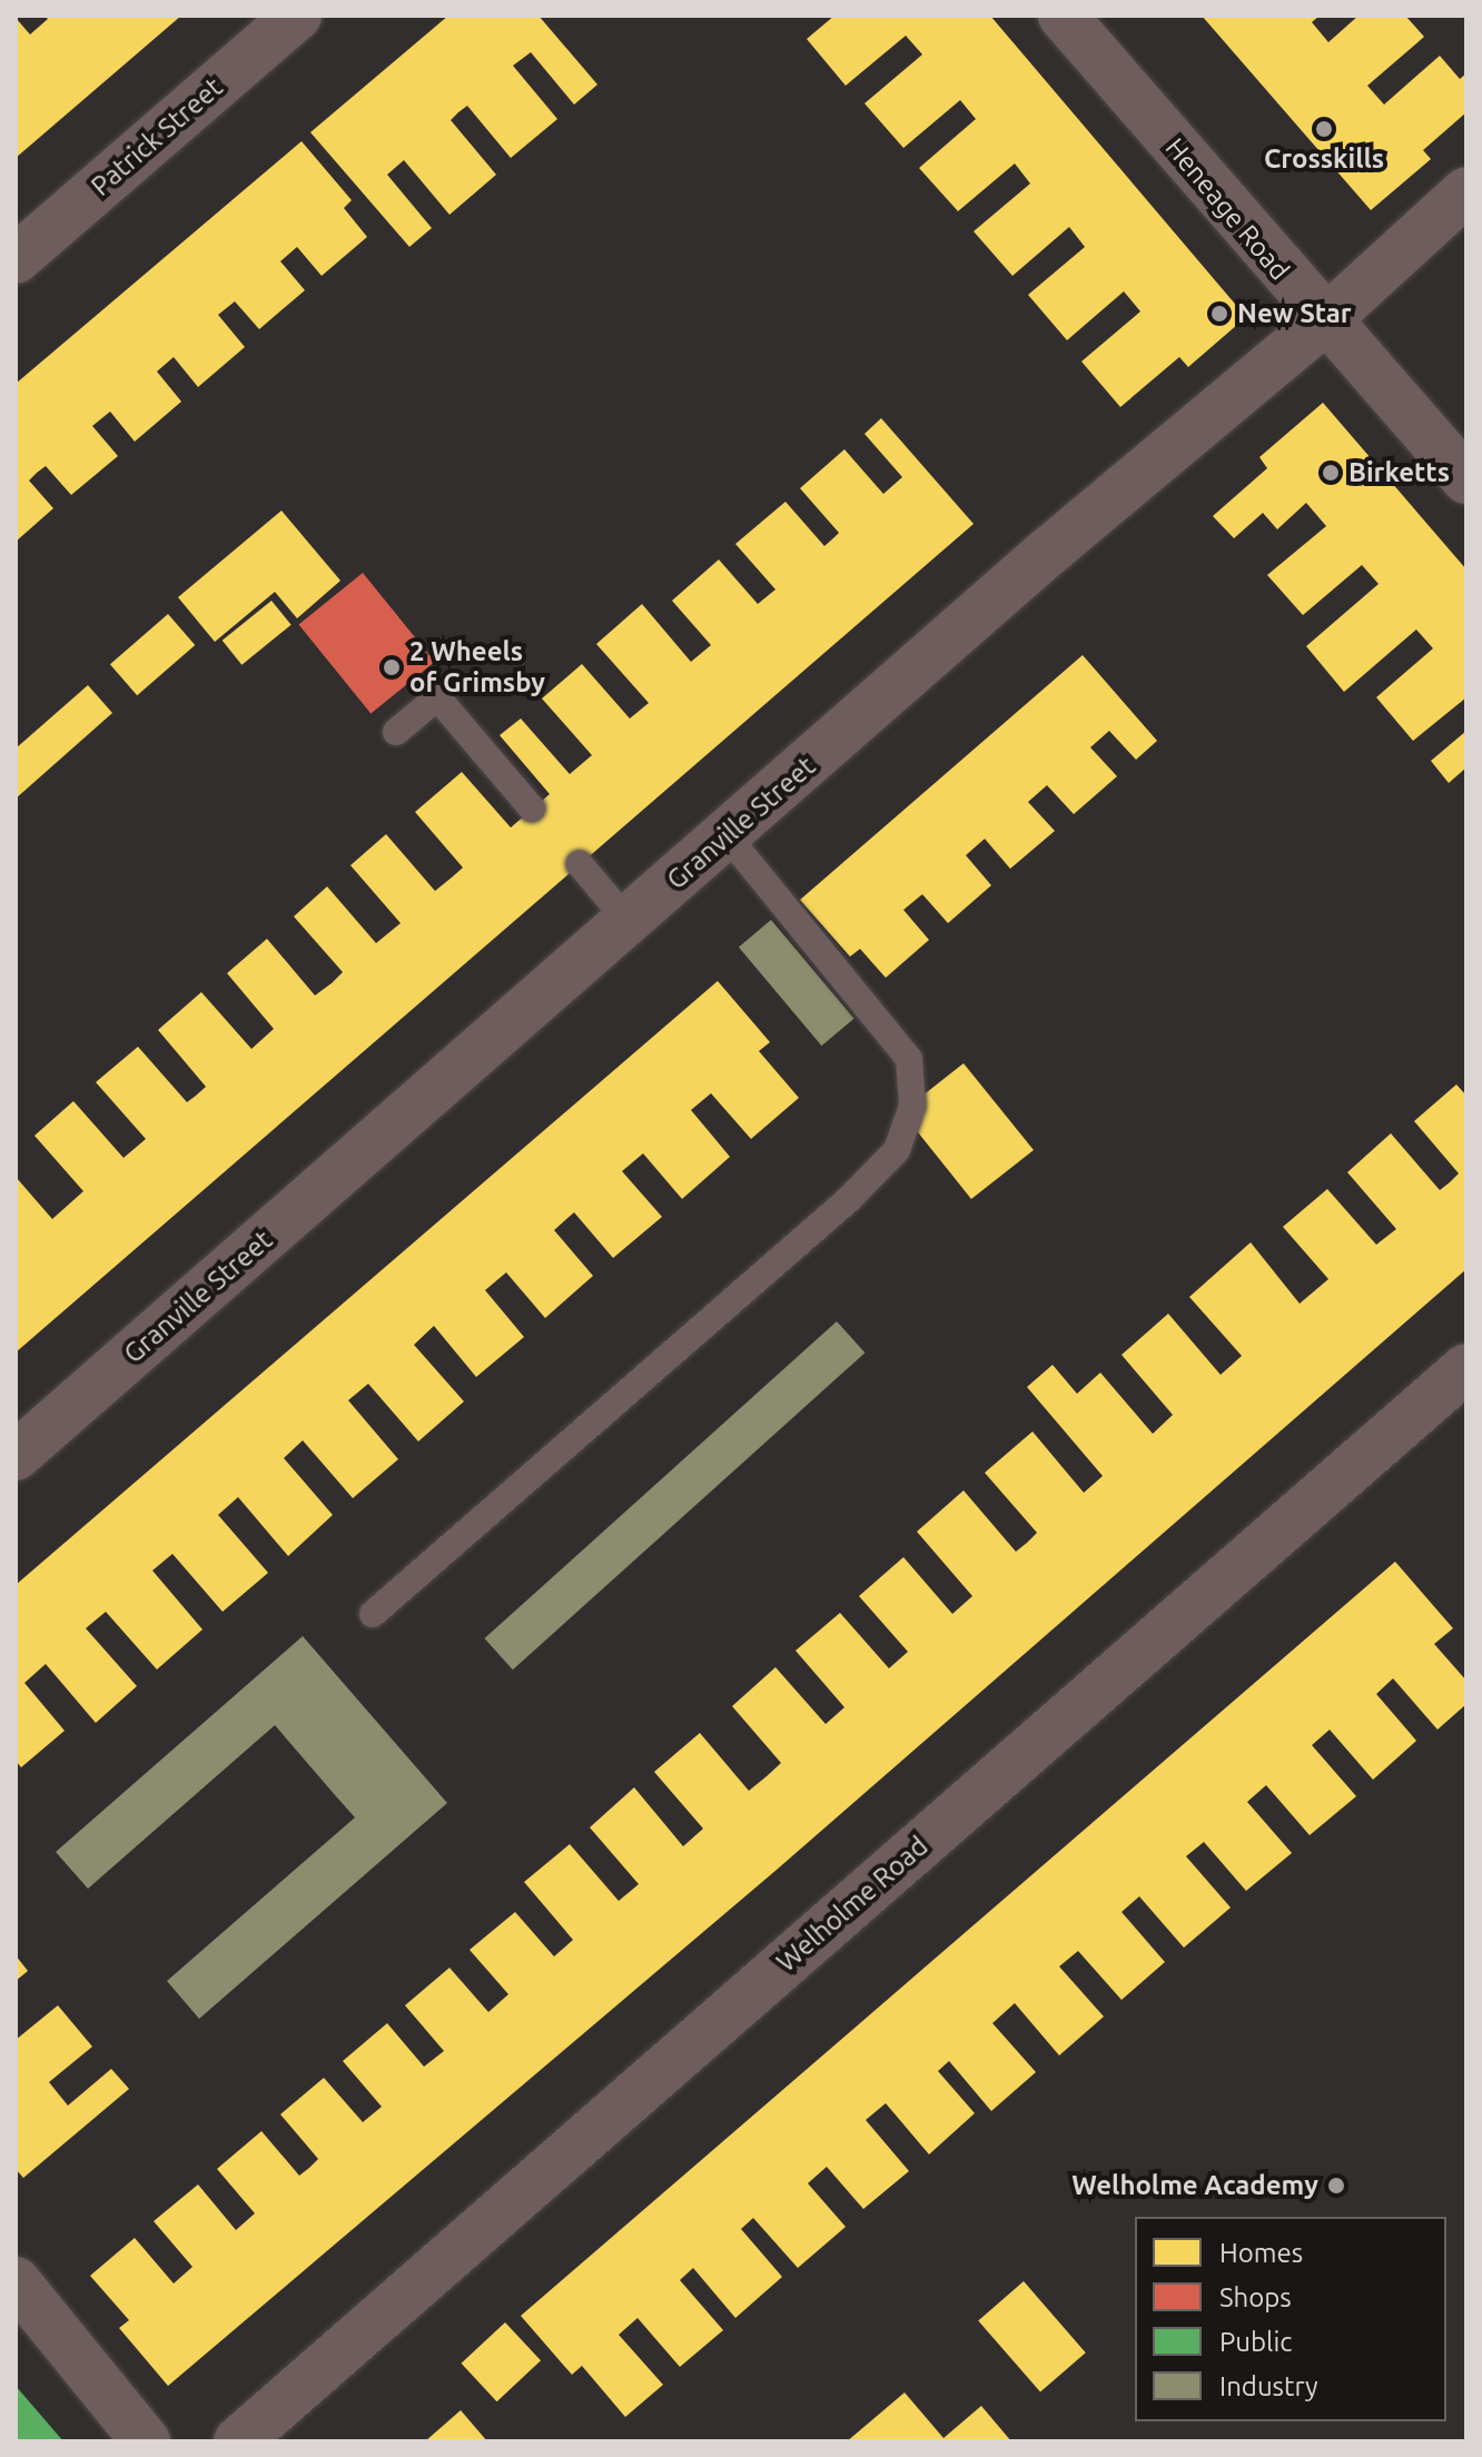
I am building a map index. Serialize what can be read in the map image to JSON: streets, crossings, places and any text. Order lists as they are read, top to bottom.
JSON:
{
  "streets": {
    "street": [
      "Patrick Street",
      "Heneage Road",
      "Granville Street",
      "Welholme Road"
    ]
  },
  "crossings": [
    ["Heneage Road", "Granville Street"]
  ],
  "places": [
    "Crosskills",
    "New Star",
    "Birketts",
    "2 Wheels of Grimsby",
    "Welholme Academy"
  ],
  "legend": [
    "Homes",
    "Shops",
    "Public",
    "Industry"
  ]
}
